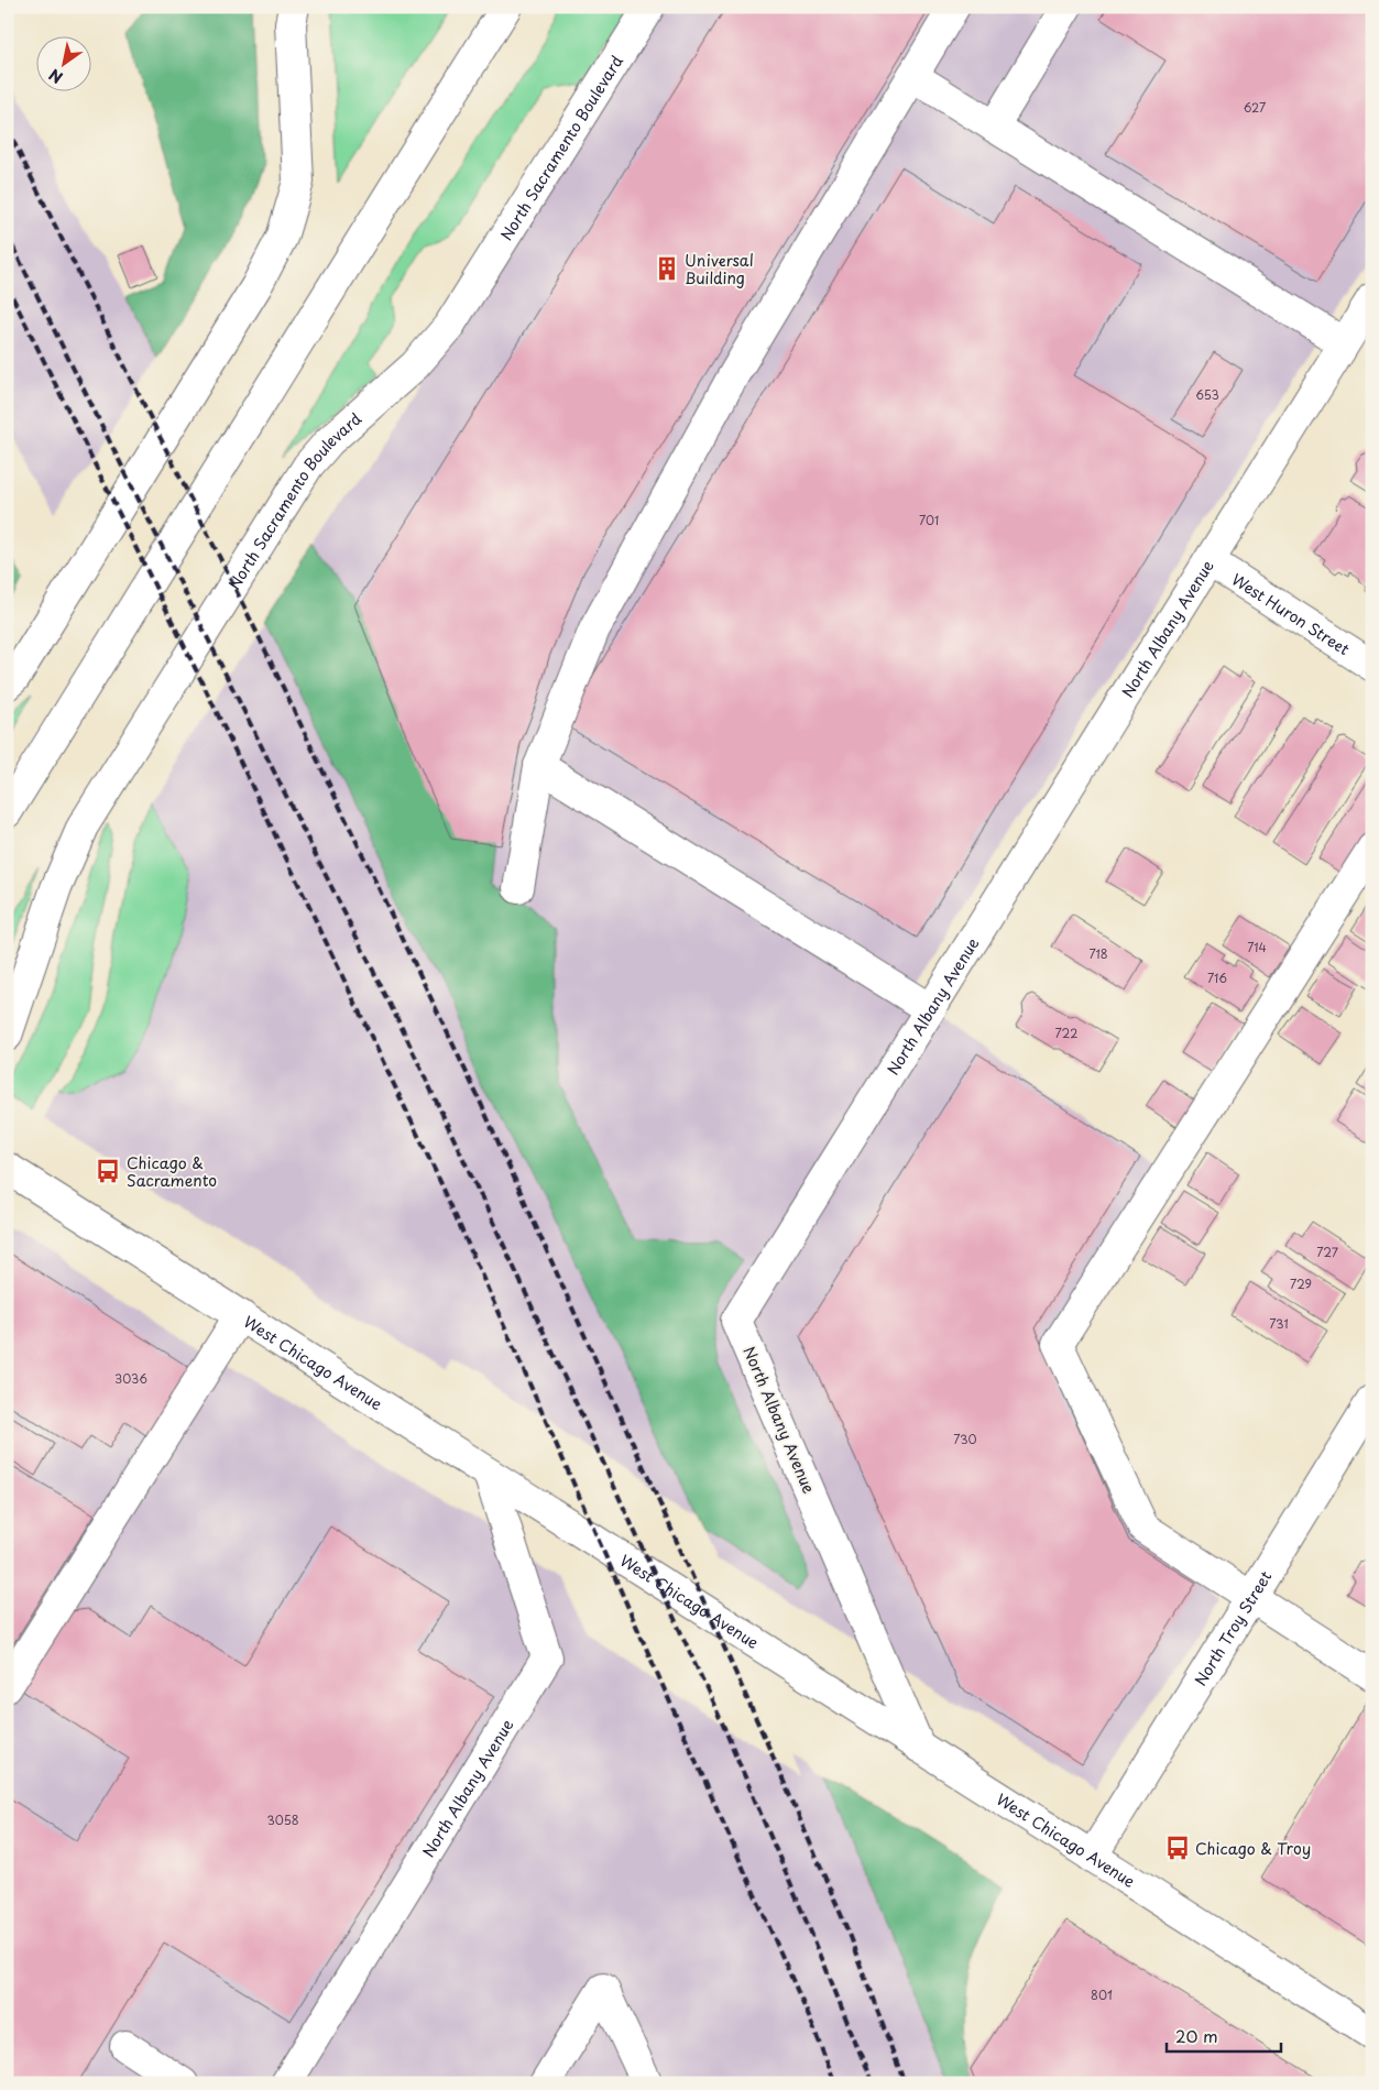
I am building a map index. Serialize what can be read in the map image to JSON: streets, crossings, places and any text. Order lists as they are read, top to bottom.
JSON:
{
  "streets": {
    "street": [
      "North Sacramento Boulevard",
      "West Huron Street",
      "North Albany Avenue",
      "West Chicago Avenue",
      "North Troy Street"
    ]
  },
  "crossings": [
    ["West Huron Street", "North Albany Avenue"],
    ["North Albany Avenue", "West Chicago Avenue"],
    ["West Chicago Avenue", "North Troy Street"]
  ],
  "places": {
    "building": ["Universal Building"],
    "bus stop": ["Chicago & Sacramento", "Chicago & Troy"]
  },
  "house_numbers": [
    "627",
    "653",
    "701",
    "714",
    "718",
    "716",
    "722",
    "727",
    "729",
    "731",
    "3036",
    "730",
    "3058",
    "801"
  ],
  "scale_bar": "20 m",
  "north": "bottom left"
}
